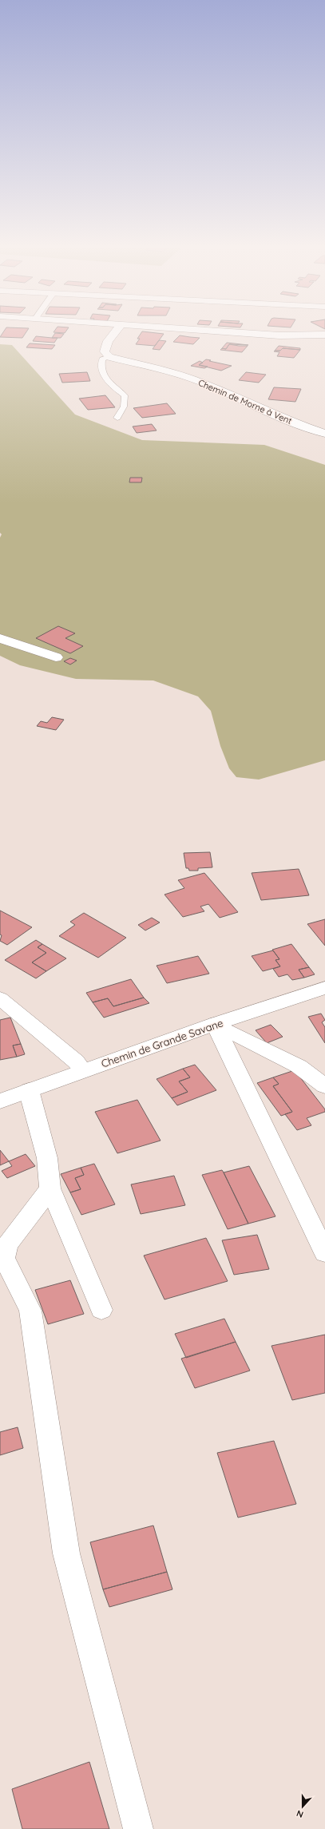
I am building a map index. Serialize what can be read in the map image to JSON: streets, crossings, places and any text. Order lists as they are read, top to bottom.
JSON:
{
  "streets": {
    "street": ["Chemin de Morne à Vent", "Chemin de Grande Savane"]
  },
  "north": "bottom"
}
